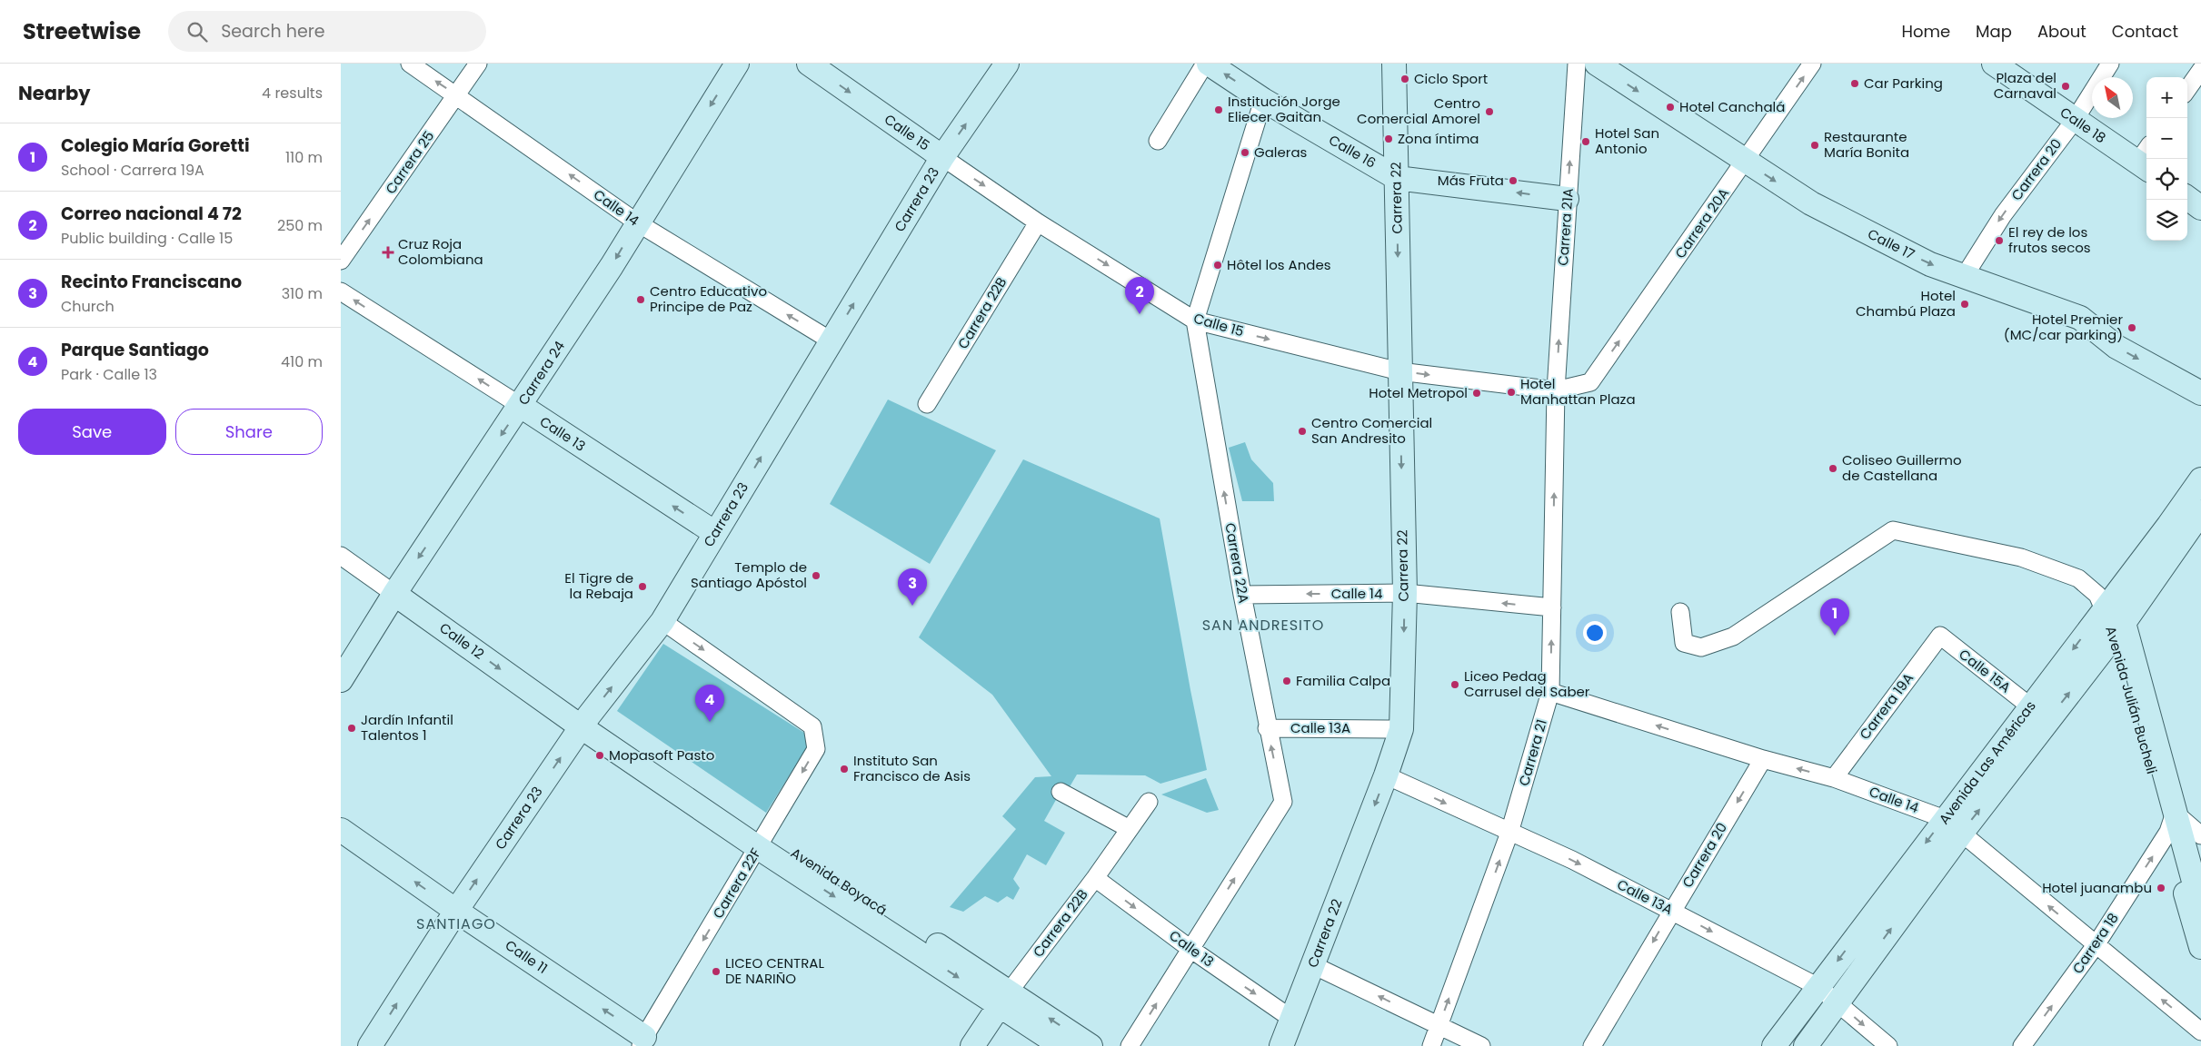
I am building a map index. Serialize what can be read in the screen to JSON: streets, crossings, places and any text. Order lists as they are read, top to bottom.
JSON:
{
  "streets": {
    "street": [
      "Calle 18",
      "Calle 15",
      "Calle 16",
      "Carrera 25",
      "Carrera 20",
      "Carrera 22",
      "Carrera 23",
      "Calle 14",
      "Carrera 20A",
      "Carrera 21A",
      "Calle 17",
      "Carrera 22B",
      "Carrera 24",
      "Calle 13",
      "Carrera 22A",
      "Calle 12",
      "Calle 15A",
      "Avenida Julián Bucheli",
      "Carrera 19A",
      "Calle 13A",
      "Carrera 21",
      "Avenida Las Américas",
      "Avenida Boyacá",
      "Carrera 22F",
      "Carrera 18",
      "Calle 11"
    ]
  },
  "crossings": [
    ["Calle 18", "Carrera 20"],
    ["Calle 15", "Carrera 22"],
    ["Calle 15", "Carrera 23"],
    ["Calle 15", "Carrera 20A"],
    ["Calle 15", "Carrera 21A"],
    ["Calle 15", "Carrera 22B"],
    ["Calle 15", "Carrera 22A"],
    ["Calle 15", "Carrera 21"],
    ["Calle 16", "Carrera 22"],
    ["Calle 16", "Carrera 21A"],
    ["Calle 16", "Carrera 22A"],
    ["Carrera 25", "Calle 14"],
    ["Carrera 20", "Calle 14"],
    ["Carrera 20", "Calle 17"],
    ["Carrera 20", "Calle 13A"],
    ["Carrera 22", "Calle 14"],
    ["Carrera 22", "Calle 13"],
    ["Carrera 22", "Calle 13A"],
    ["Carrera 23", "Calle 14"],
    ["Carrera 23", "Calle 13"],
    ["Carrera 23", "Calle 12"],
    ["Carrera 23", "Avenida Boyacá"],
    ["Carrera 23", "Carrera 22F"],
    ["Carrera 23", "Calle 11"],
    ["Calle 14", "Carrera 24"],
    ["Calle 14", "Carrera 22A"],
    ["Calle 14", "Carrera 19A"],
    ["Calle 14", "Carrera 21"],
    ["Calle 14", "Avenida Las Américas"],
    ["Calle 14", "Carrera 18"],
    ["Carrera 20A", "Calle 17"],
    ["Carrera 21A", "Carrera 21"],
    ["Carrera 22B", "Calle 13"],
    ["Carrera 22B", "Avenida Boyacá"],
    ["Carrera 24", "Calle 13"],
    ["Carrera 24", "Calle 12"],
    ["Calle 13", "Carrera 22A"],
    ["Carrera 22A", "Calle 13A"],
    ["Calle 12", "Avenida Boyacá"],
    ["Calle 15A", "Carrera 19A"],
    ["Calle 15A", "Avenida Las Américas"],
    ["Avenida Julián Bucheli", "Avenida Las Américas"],
    ["Avenida Julián Bucheli", "Carrera 18"],
    ["Calle 13A", "Carrera 21"],
    ["Calle 13A", "Avenida Las Américas"],
    ["Avenida Boyacá", "Carrera 22F"],
    ["Carrera 22F", "Calle 11"]
  ],
  "one_way": [
    "Calle 15",
    "Calle 16",
    "Carrera 25",
    "Carrera 20",
    "Carrera 22",
    "Carrera 23",
    "Calle 14",
    "Carrera 20A",
    "Carrera 21A",
    "Calle 17",
    "Carrera 24",
    "Carrera 22A",
    "Calle 12",
    "Calle 13A",
    "Carrera 21",
    "Carrera 18",
    "Calle 11"
  ],
  "districts": ["SAN ANDRESITO", "SANTIAGO"],
  "places": {
    "other": [
      "Ciclo Sport",
      "Car Parking",
      "Plaza del Carnaval",
      "Hotel Canchalá",
      "Institución Jorge Eliecer Gaitan",
      "Centro Comercial Amorel",
      "Zona íntima",
      "Hotel San Antonio",
      "Restaurante María Bonita",
      "Galeras",
      "Más Fruta",
      "El rey de los frutos secos",
      "Hôtel los Andes",
      "Centro Educativo Principe de Paz",
      "Hotel Chambú Plaza",
      "Hotel Premier (MC/car parking)",
      "Hotel Manhattan Plaza",
      "Hotel Metropol",
      "Centro Comercial San Andresito",
      "Coliseo Guillermo de Castellana",
      "Templo de Santiago Apóstol",
      "El Tigre de la Rebaja",
      "Familia Calpa",
      "Liceo Pedag Carrusel del Saber",
      "Jardín Infantil Talentos 1",
      "Mopasoft Pasto",
      "Instituto San Francisco de Asis",
      "Hotel juanambu",
      "LICEO CENTRAL DE NARIÑO"
    ],
    "health": ["Cruz Roja Colombiana"]
  },
  "north": "top left",
  "page": {
    "header": "Streetwise",
    "search": "Search here",
    "nav": [
      "Home",
      "Map",
      "About",
      "Contact"
    ],
    "heading": ["Nearby", "4 results"],
    "map_buttons": ["+", "−"],
    "list": [
      {
        "mark": "1",
        "name": "Colegio María Goretti",
        "note": "School · Carrera 19A",
        "value": "110 m"
      },
      {
        "mark": "2",
        "name": "Correo nacional 4 72",
        "note": "Public building · Calle 15",
        "value": "250 m"
      },
      {
        "mark": "3",
        "name": "Recinto Franciscano",
        "note": "Church",
        "value": "310 m"
      },
      {
        "mark": "4",
        "name": "Parque Santiago",
        "note": "Park · Calle 13",
        "value": "410 m"
      }
    ],
    "pins": [
      "2",
      "3",
      "1",
      "4"
    ],
    "buttons": ["Save", "Share"]
  }
}
